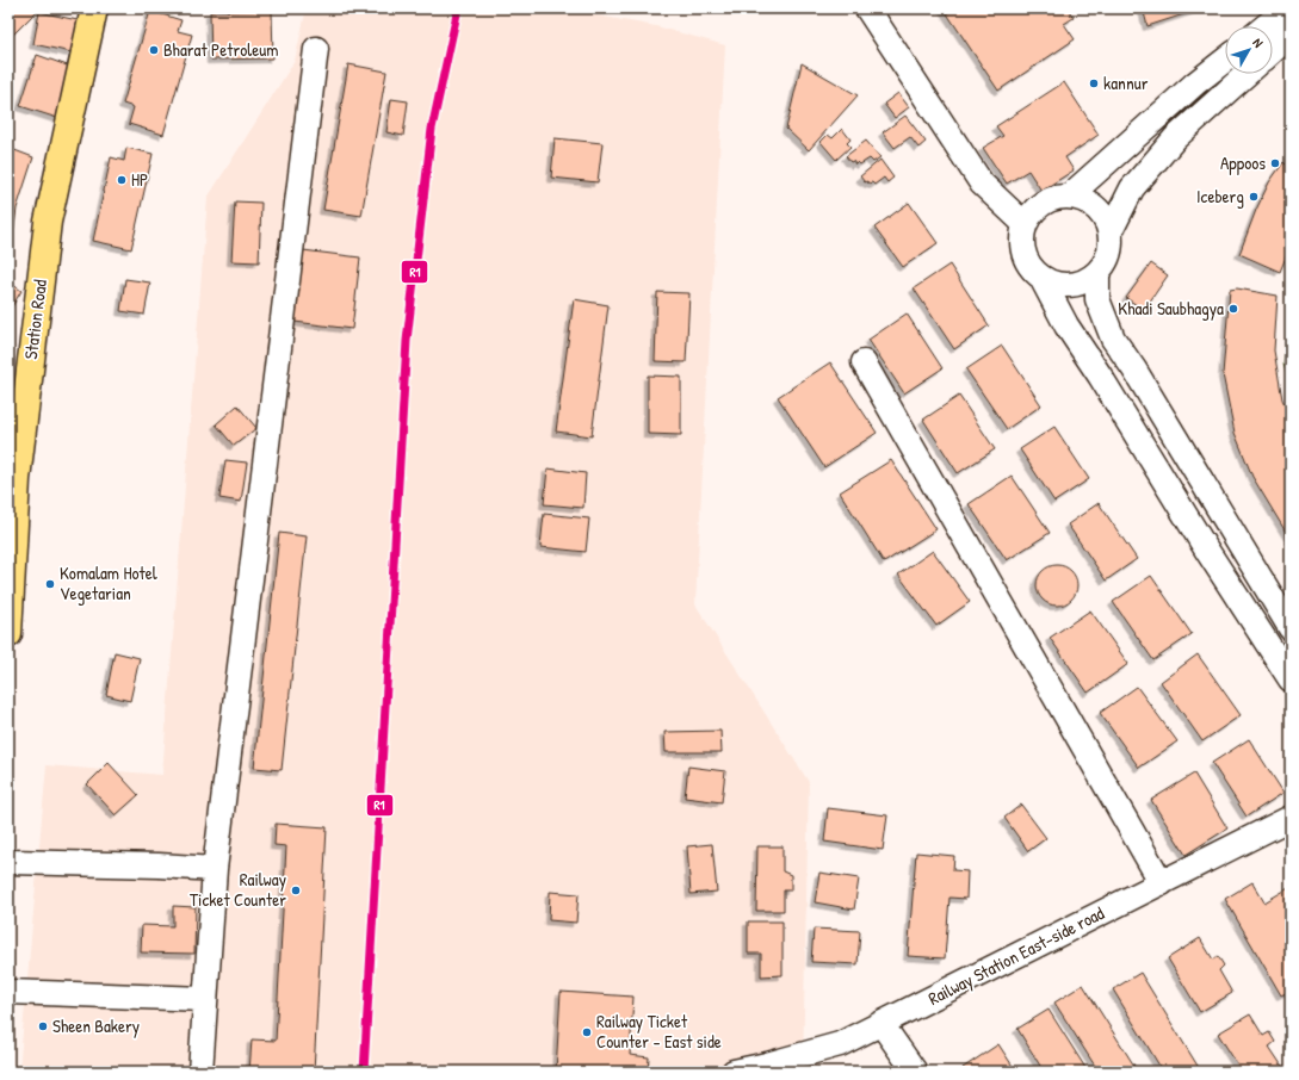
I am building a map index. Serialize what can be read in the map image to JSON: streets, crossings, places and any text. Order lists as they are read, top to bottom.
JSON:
{
  "streets": {
    "main road": ["Station Road"],
    "street": ["Railway Station East-side road"]
  },
  "places": [
    "Bharat Petroleum",
    "kannur",
    "Appoos",
    "HP",
    "Iceberg",
    "Khadi Saubhagya",
    "Komalam Hotel Vegetarian",
    "Railway Ticket Counter",
    "Sheen Bakery",
    "Railway Ticket Counter - East side"
  ],
  "lines": ["transit line R1"],
  "north": "top right"
}
